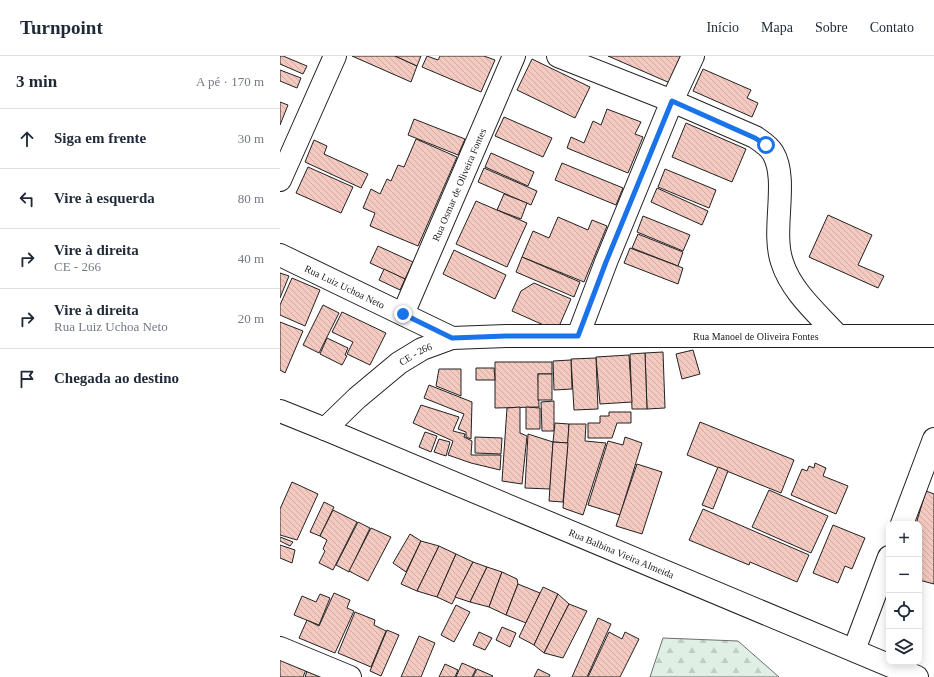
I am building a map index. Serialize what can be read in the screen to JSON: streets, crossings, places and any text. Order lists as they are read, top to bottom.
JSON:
{
  "streets": {
    "street": [
      "Rua Osmar de Oliveira Fontes",
      "Rua Luiz Uchoa Neto",
      "Rua Manoel de Oliveira Fontes",
      "CE - 266",
      "Rua Balbina Vieira Almeida"
    ]
  },
  "crossings": [
    ["Rua Osmar de Oliveira Fontes", "Rua Luiz Uchoa Neto"],
    ["Rua Luiz Uchoa Neto", "CE - 266"],
    ["Rua Manoel de Oliveira Fontes", "CE - 266"],
    ["CE - 266", "Rua Balbina Vieira Almeida"]
  ],
  "page": {
    "header": "Turnpoint",
    "nav": [
      "Início",
      "Mapa",
      "Sobre",
      "Contato"
    ],
    "heading": ["3 min", "A pé · 170 m"],
    "list": [
      ["Siga em frente", "30 m"],
      ["Vire à esquerda", "80 m"],
      ["Vire à direita", "CE - 266", "40 m"],
      ["Vire à direita", "Rua Luiz Uchoa Neto", "20 m"],
      "Chegada ao destino"
    ],
    "map_buttons": ["+", "−"]
  }
}
